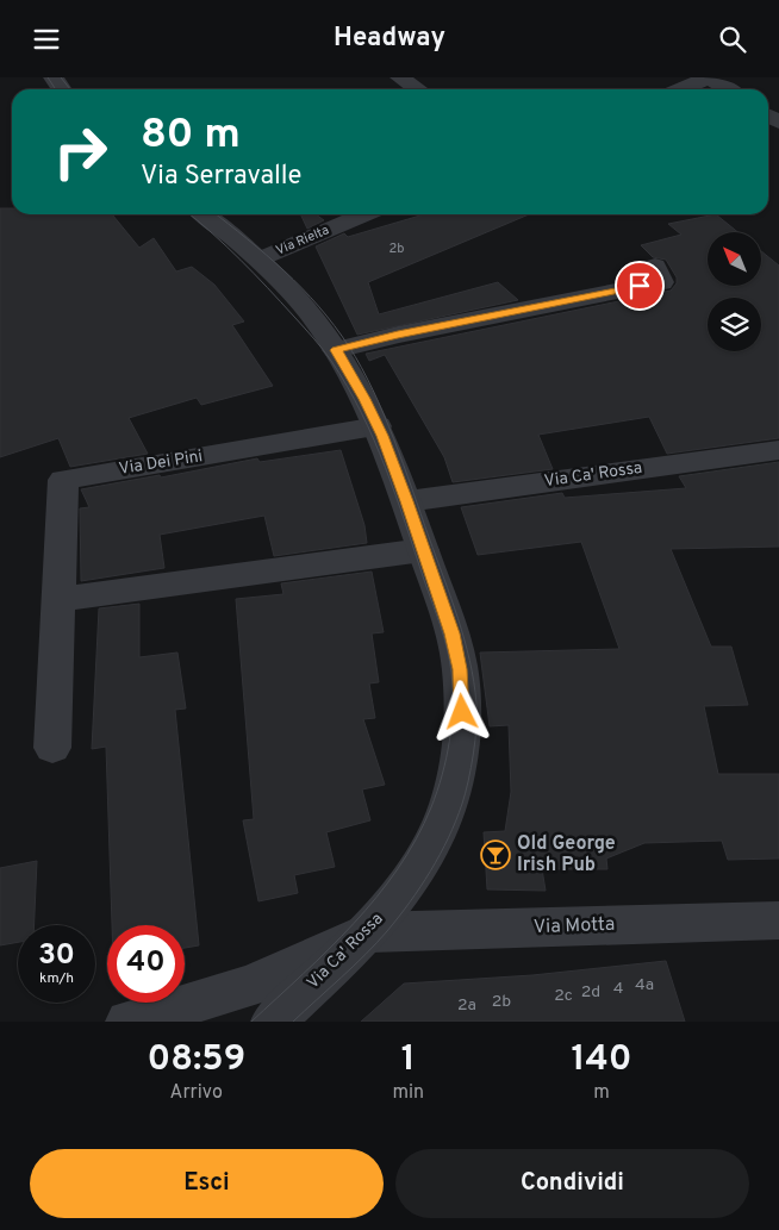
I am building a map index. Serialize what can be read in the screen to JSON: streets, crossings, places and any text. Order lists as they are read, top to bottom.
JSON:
{
  "streets": {
    "street": [
      "Via Rielta",
      "Via Dei Pini",
      "Via Ca' Rossa",
      "Via Motta"
    ]
  },
  "crossings": [
    ["Via Rielta", "Via Ca' Rossa"],
    ["Via Dei Pini", "Via Ca' Rossa"],
    ["Via Ca' Rossa", "Via Motta"]
  ],
  "places": {
    "bar": ["Old George Irish Pub"]
  },
  "house_numbers": [
    "2b",
    "4a",
    "4",
    "2d",
    "2c",
    "2b",
    "2a"
  ],
  "north": "top left",
  "page": {
    "header": "Headway",
    "turn": ["80 m", "Via Serravalle"],
    "speed": "30 km/h",
    "limit": "40",
    "eta": [
      "08:59",
      "Arrivo",
      "1",
      "min",
      "140",
      "m"
    ],
    "buttons": ["Esci", "Condividi"]
  }
}
